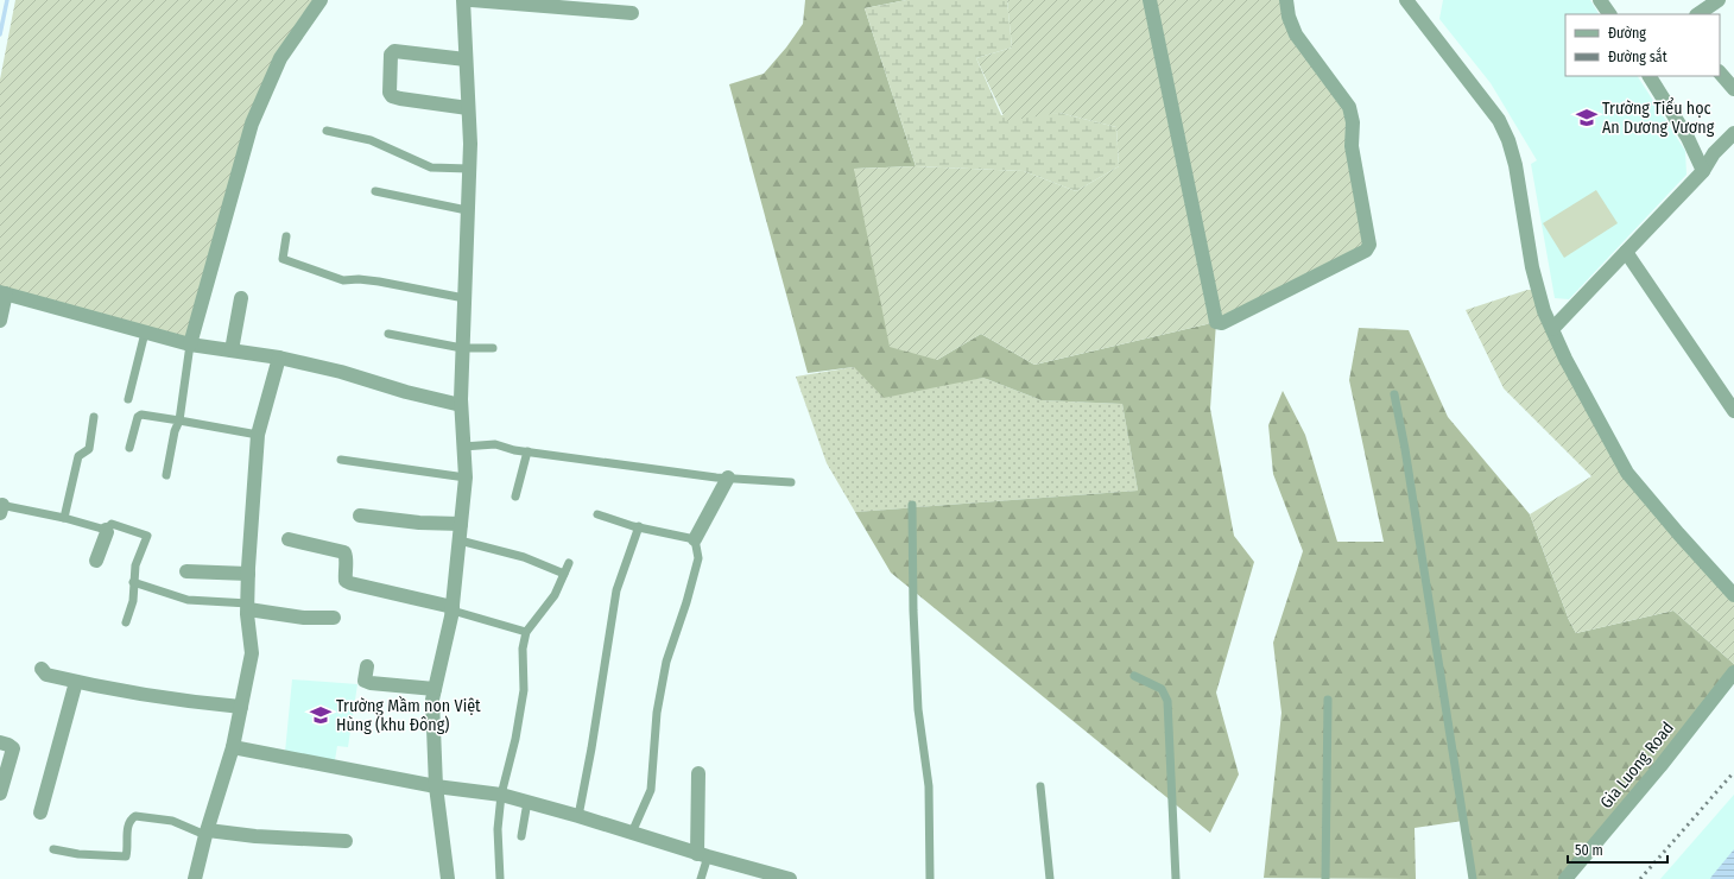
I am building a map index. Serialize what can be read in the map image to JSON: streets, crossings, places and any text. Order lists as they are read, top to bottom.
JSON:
{
  "streets": {
    "street": ["Gia Luong Road"]
  },
  "places": {
    "school or university": ["Trường Tiểu học An Dương Vương", "Trường Mầm non Việt Hùng (khu Đông)"]
  },
  "legend": ["Đường", "Đường sắt"],
  "scale_bar": "50 m"
}
